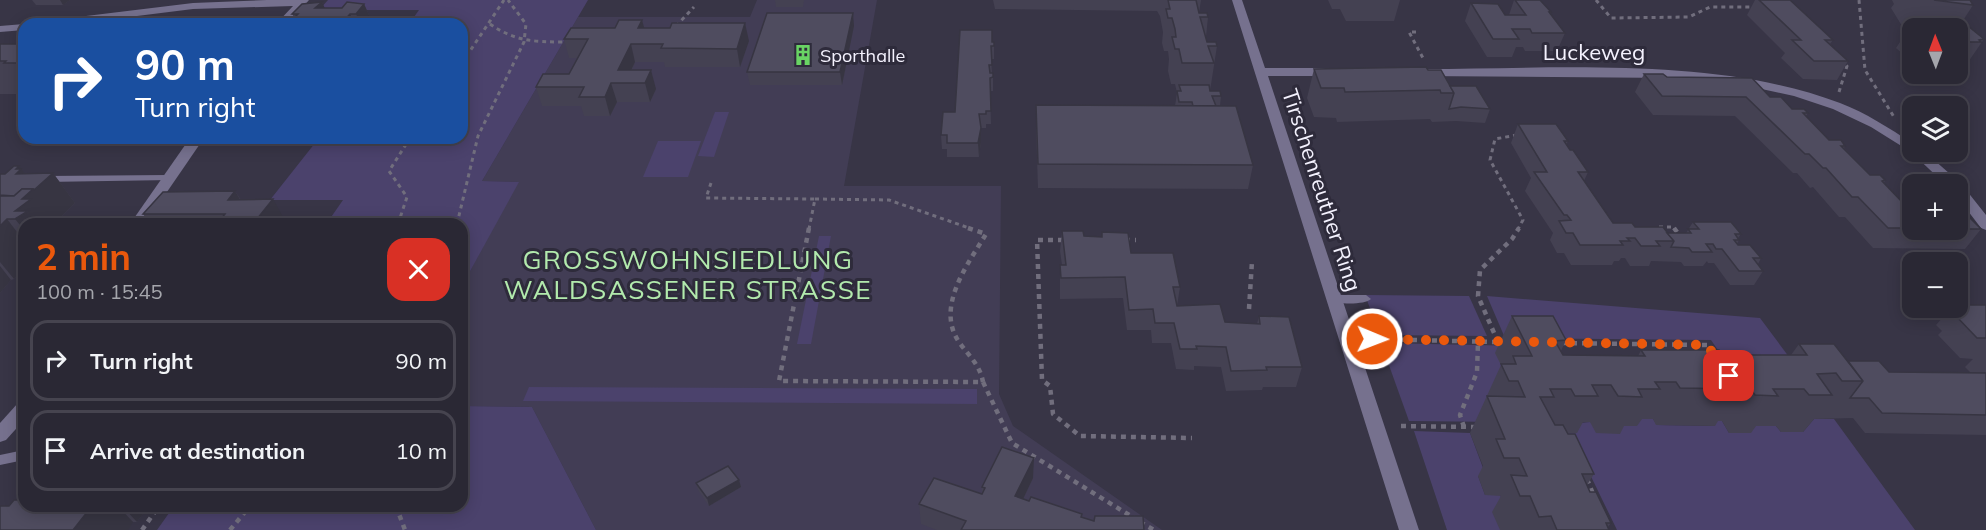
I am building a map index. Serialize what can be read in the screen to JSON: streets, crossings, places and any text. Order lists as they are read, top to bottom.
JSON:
{
  "streets": {
    "street": ["Luckeweg", "Tirschenreuther Ring"]
  },
  "districts": ["GROSSWOHNSIEDLUNG WALDSASSENER STRASSE"],
  "places": {
    "building": ["Sporthalle"]
  },
  "north": "top",
  "page": {
    "map_buttons": ["+", "−"],
    "turn": ["90 m", "Turn right"],
    "heading": ["2 min", "100 m · 15:45"],
    "list": [
      {
        "name": "Turn right",
        "value": "90 m"
      },
      {
        "name": "Arrive at destination",
        "value": "10 m"
      }
    ]
  }
}
